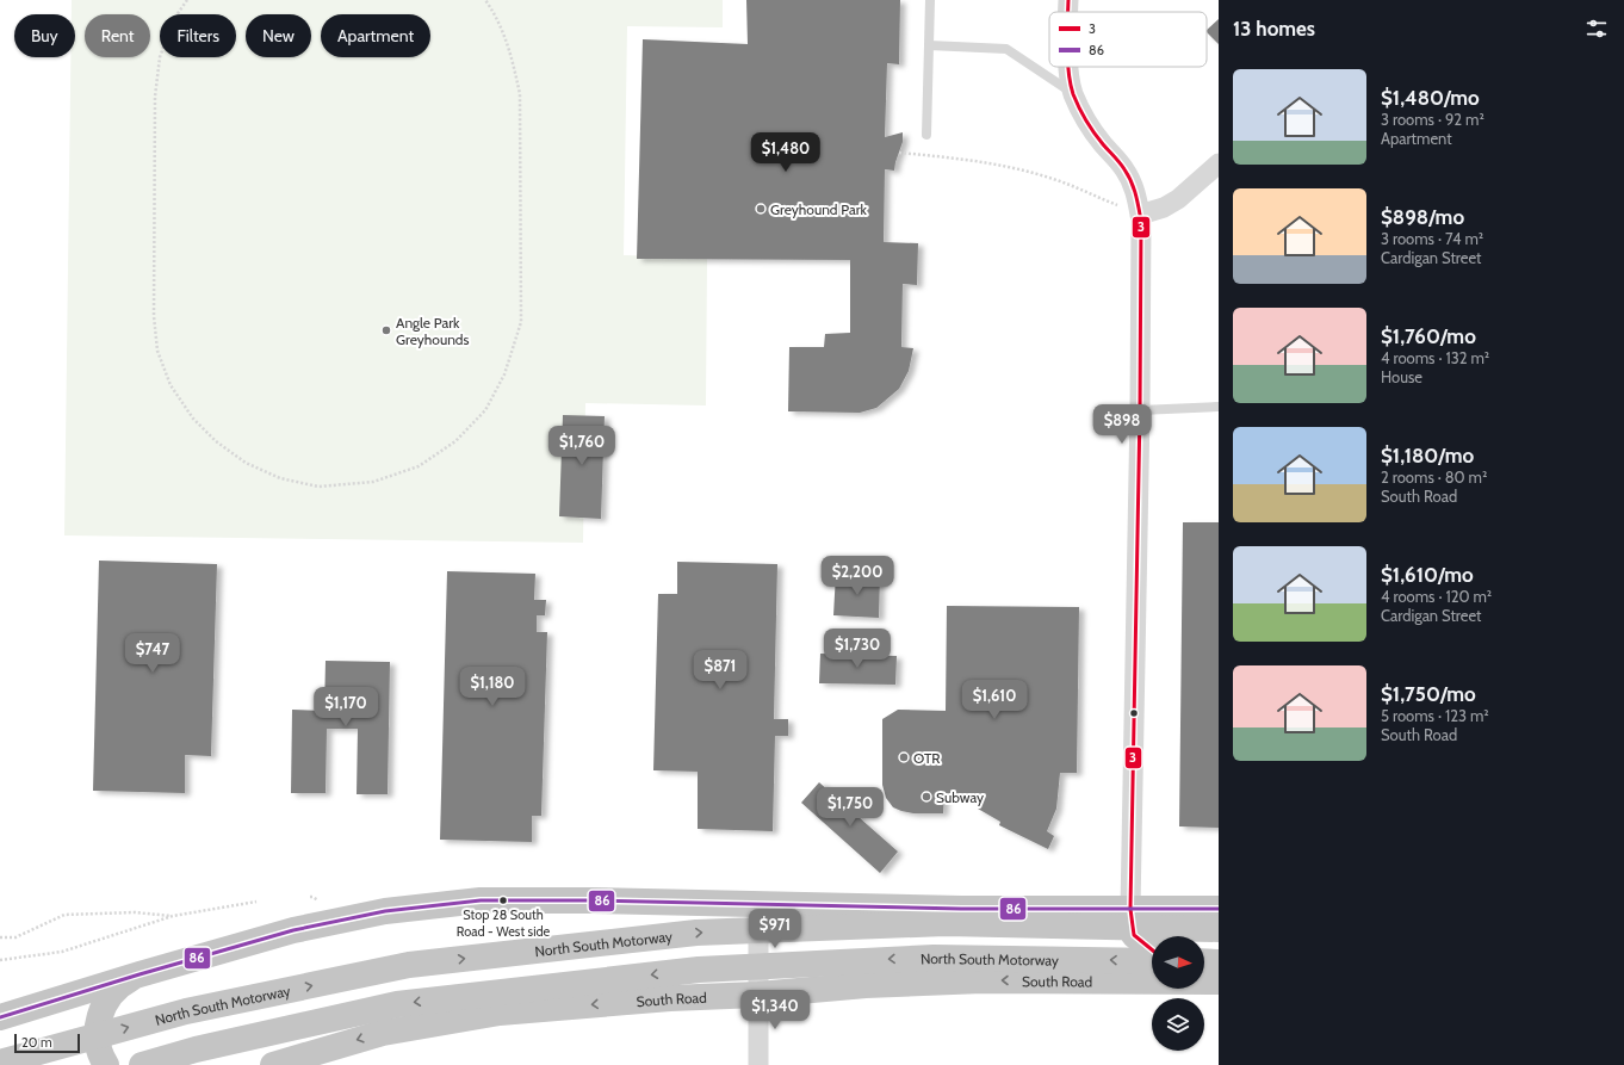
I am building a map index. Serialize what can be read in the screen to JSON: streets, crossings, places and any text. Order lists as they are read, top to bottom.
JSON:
{
  "streets": {
    "highway": ["North South Motorway", "South Road"]
  },
  "places": [
    "Greyhound Park",
    "Angle Park Greyhounds",
    "OTR",
    "Subway",
    "Stop 28 South Road - West side"
  ],
  "lines": ["transit line 3", "transit line 86"],
  "legend": ["3", "86"],
  "scale_bar": "20 m",
  "north": "right",
  "page": {
    "heading": "13 homes",
    "chip": [
      "Buy",
      "Rent",
      "Filters",
      "New",
      "Apartment"
    ],
    "list": [
      {
        "name": "$1,480/mo",
        "note": "3 rooms · 92 m² · Apartment"
      },
      {
        "name": "$898/mo",
        "note": "3 rooms · 74 m² · Cardigan Street"
      },
      {
        "name": "$1,760/mo",
        "note": "4 rooms · 132 m² · House"
      },
      {
        "name": "$1,180/mo",
        "note": "2 rooms · 80 m² · South Road"
      },
      {
        "name": "$1,610/mo",
        "note": "4 rooms · 120 m² · Cardigan Street"
      },
      {
        "name": "$1,750/mo",
        "note": "5 rooms · 123 m² · South Road"
      }
    ],
    "price": [
      "$1,480",
      "$898",
      "$1,760",
      "$2,200",
      "$1,730",
      "$747",
      "$871",
      "$1,180",
      "$1,610",
      "$1,170",
      "$1,750",
      "$971",
      "$1,340"
    ],
    "scale": "20 m"
  }
}
